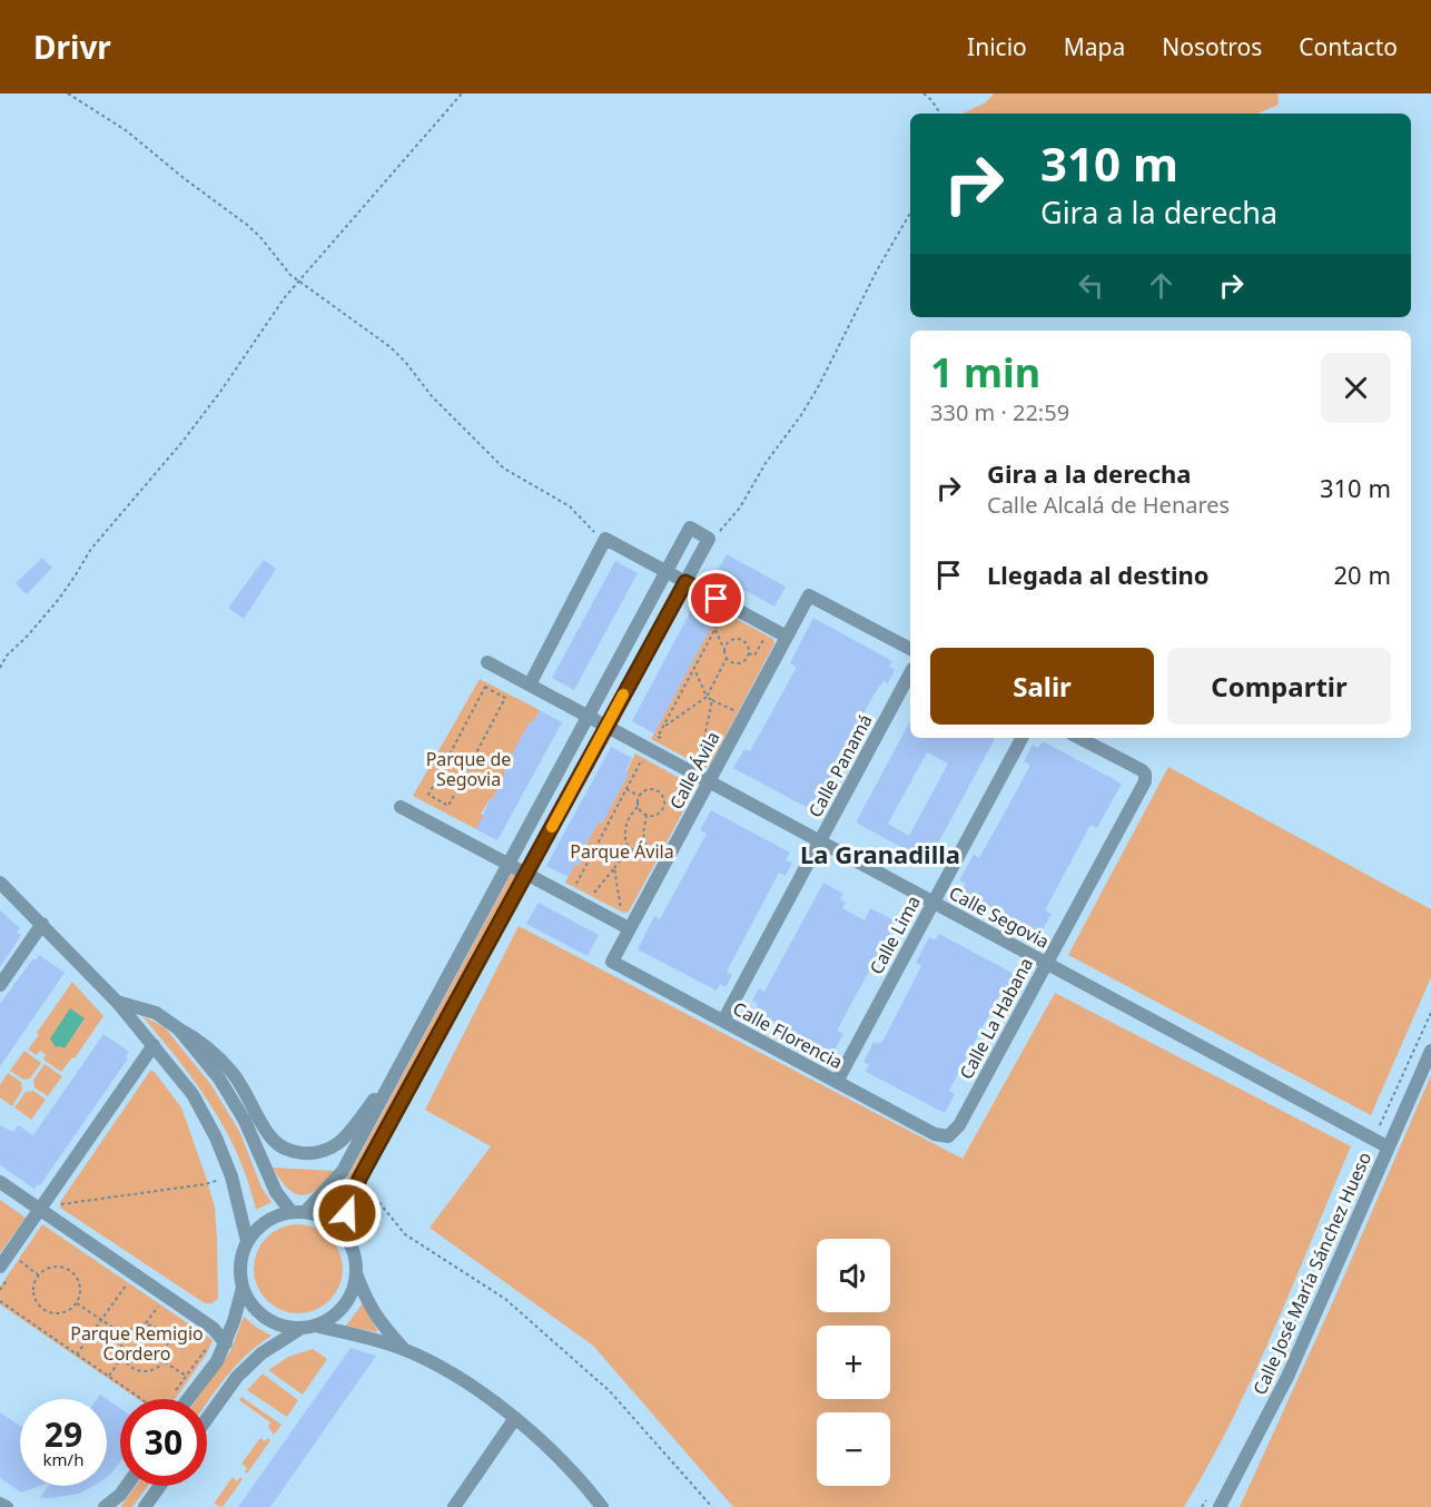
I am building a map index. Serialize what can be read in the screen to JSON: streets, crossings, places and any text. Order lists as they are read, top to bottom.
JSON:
{
  "streets": {
    "street": [
      "Calle Panamá",
      "Calle Ávila",
      "Calle Segovia",
      "Calle Lima",
      "Calle La Habana",
      "Calle Florencia",
      "Calle José María Sánchez Hueso"
    ]
  },
  "crossings": [
    ["Calle Panamá", "Calle Segovia"],
    ["Calle Panamá", "Calle Florencia"],
    ["Calle Ávila", "Calle Segovia"],
    ["Calle Ávila", "Calle Florencia"],
    ["Calle Segovia", "Calle Lima"],
    ["Calle Segovia", "Calle La Habana"],
    ["Calle Segovia", "Calle José María Sánchez Hueso"],
    ["Calle Lima", "Calle Florencia"],
    ["Calle La Habana", "Calle Florencia"]
  ],
  "districts": ["La Granadilla"],
  "parks": ["Parque de Segovia", "Parque Ávila", "Parque Remigio Cordero"],
  "page": {
    "header": "Drivr",
    "nav": [
      "Inicio",
      "Mapa",
      "Nosotros",
      "Contacto"
    ],
    "turn": ["310 m", "Gira a la derecha"],
    "heading": ["1 min", "330 m · 22:59"],
    "list": [
      {
        "name": "Gira a la derecha",
        "note": "Calle Alcalá de Henares",
        "value": "310 m"
      },
      {
        "name": "Llegada al destino",
        "value": "20 m"
      }
    ],
    "buttons": ["Salir", "Compartir"],
    "map_buttons": ["+", "−"],
    "speed": "29 km/h",
    "limit": "30"
  }
}
